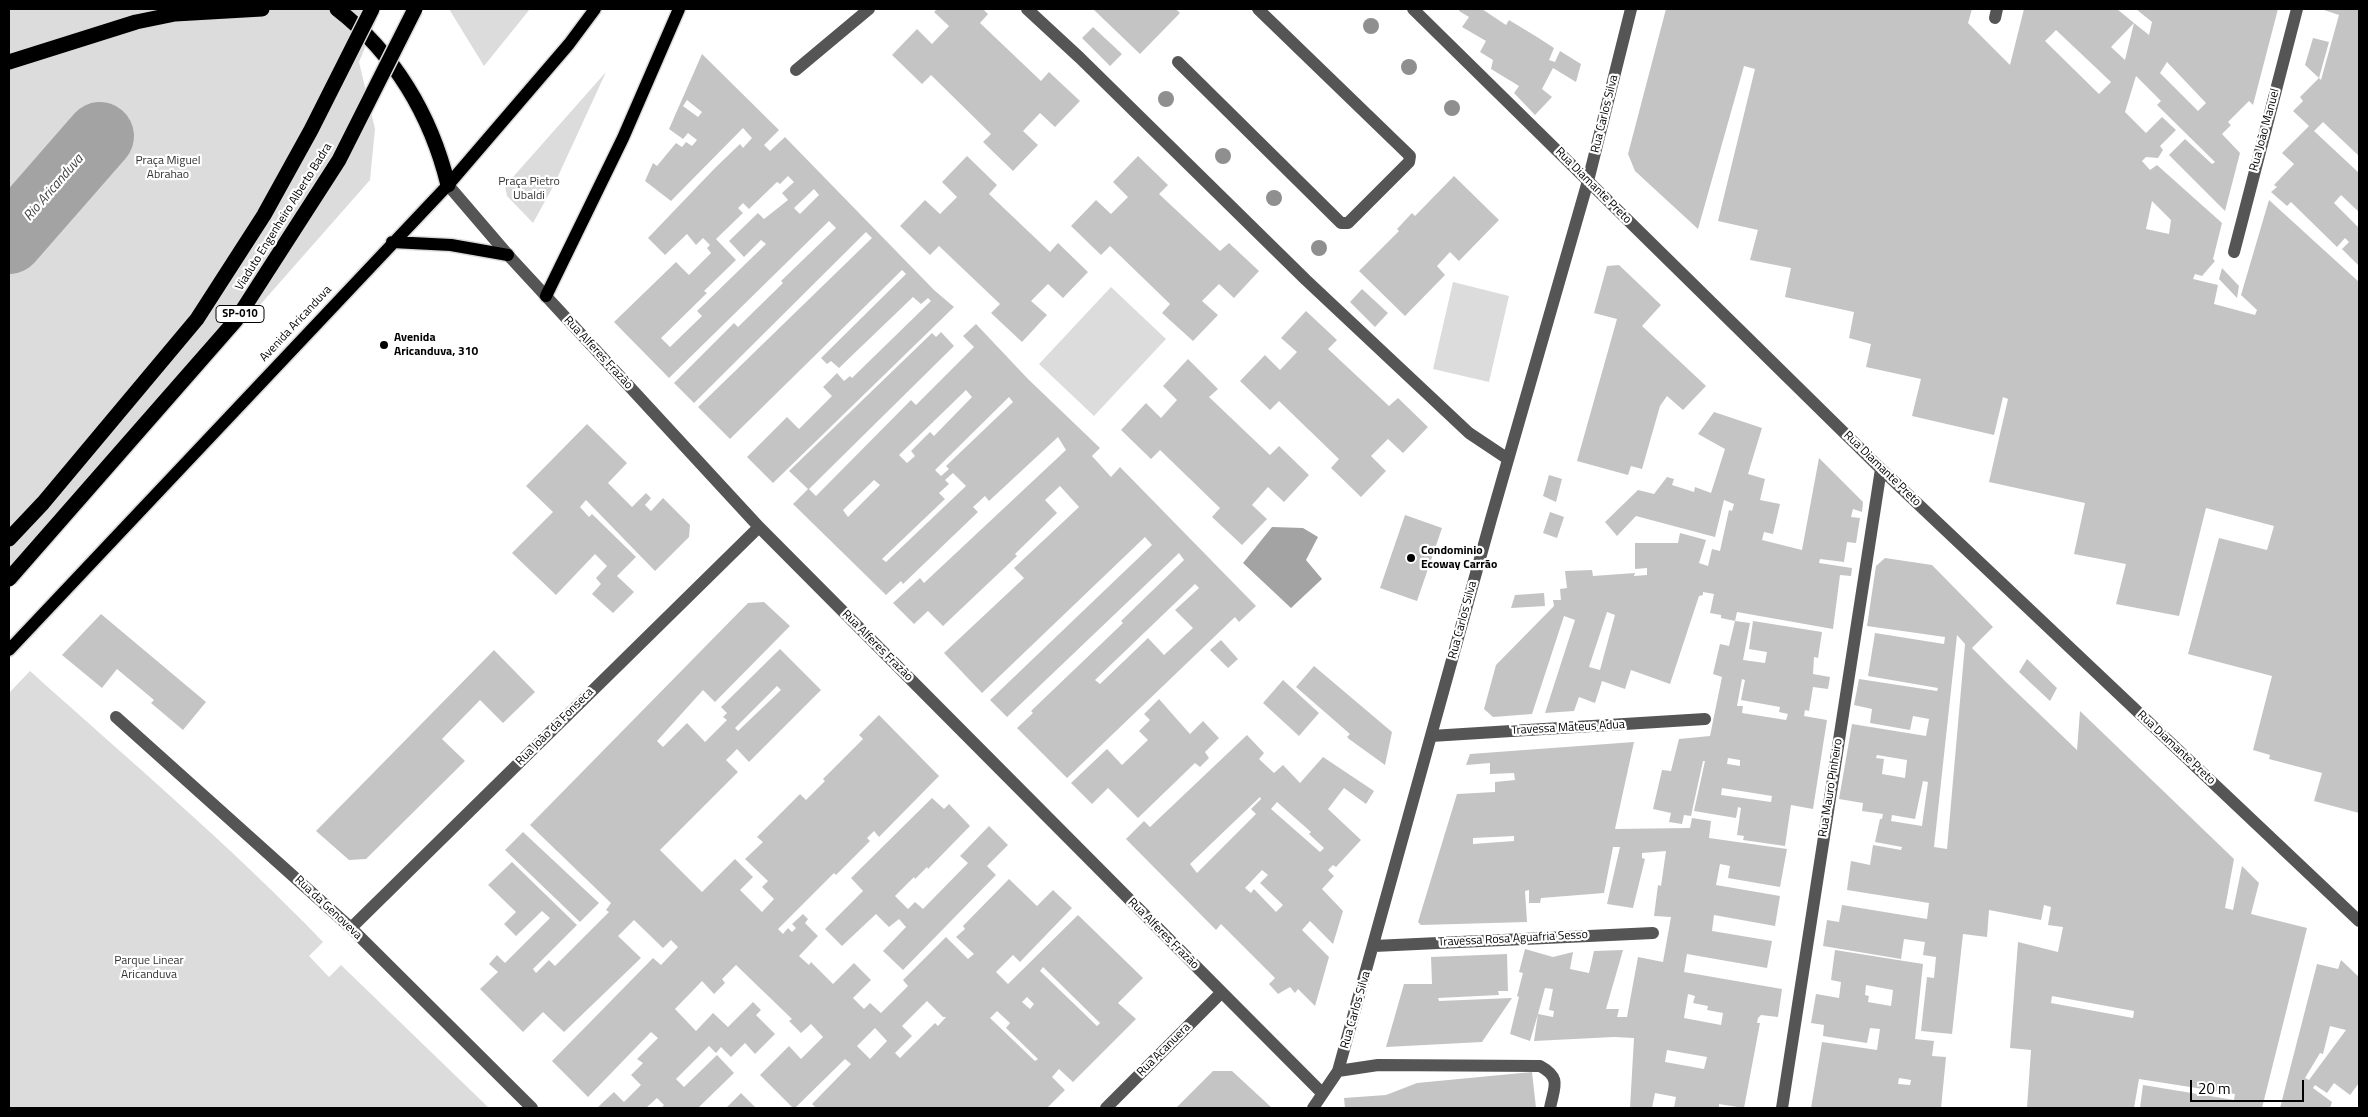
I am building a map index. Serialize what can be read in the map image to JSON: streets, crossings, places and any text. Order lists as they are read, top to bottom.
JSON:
{
  "streets": {
    "highway": ["Viaduto Engenheiro Alberto Badra", "SP-010"],
    "main road": ["Avenida Aricanduva"],
    "street": [
      "Rua Carlos Silva",
      "Rua João Manuel",
      "Rua Diamante Preto",
      "Rua Alferes Frazão",
      "Rua João da Fonseca",
      "Travessa Mateus Adua",
      "Rua Mauro Pinheiro",
      "Rua da Genoveva",
      "Travessa Rosa Aguafria Sesso",
      "Rua Acanuera"
    ]
  },
  "crossings": [
    ["Rua Carlos Silva", "Rua Diamante Preto"],
    ["Rua Carlos Silva", "Rua Alferes Frazão"],
    ["Rua Carlos Silva", "Travessa Mateus Adua"],
    ["Rua Carlos Silva", "Travessa Rosa Aguafria Sesso"],
    ["Rua Diamante Preto", "Rua Mauro Pinheiro"],
    ["Avenida Aricanduva", "Rua Alferes Frazão"],
    ["Rua Alferes Frazão", "Rua João da Fonseca"],
    ["Rua Alferes Frazão", "Rua Acanuera"],
    ["Rua João da Fonseca", "Rua da Genoveva"]
  ],
  "water": ["Rio Aricanduva"],
  "parks": ["Praça Miguel Abrahao", "Praça Pietro Ubaldi", "Parque Linear Aricanduva"],
  "places": ["Avenida Aricanduva, 310", "Condominio Ecoway Carrão"],
  "scale_bar": "20 m"
}
